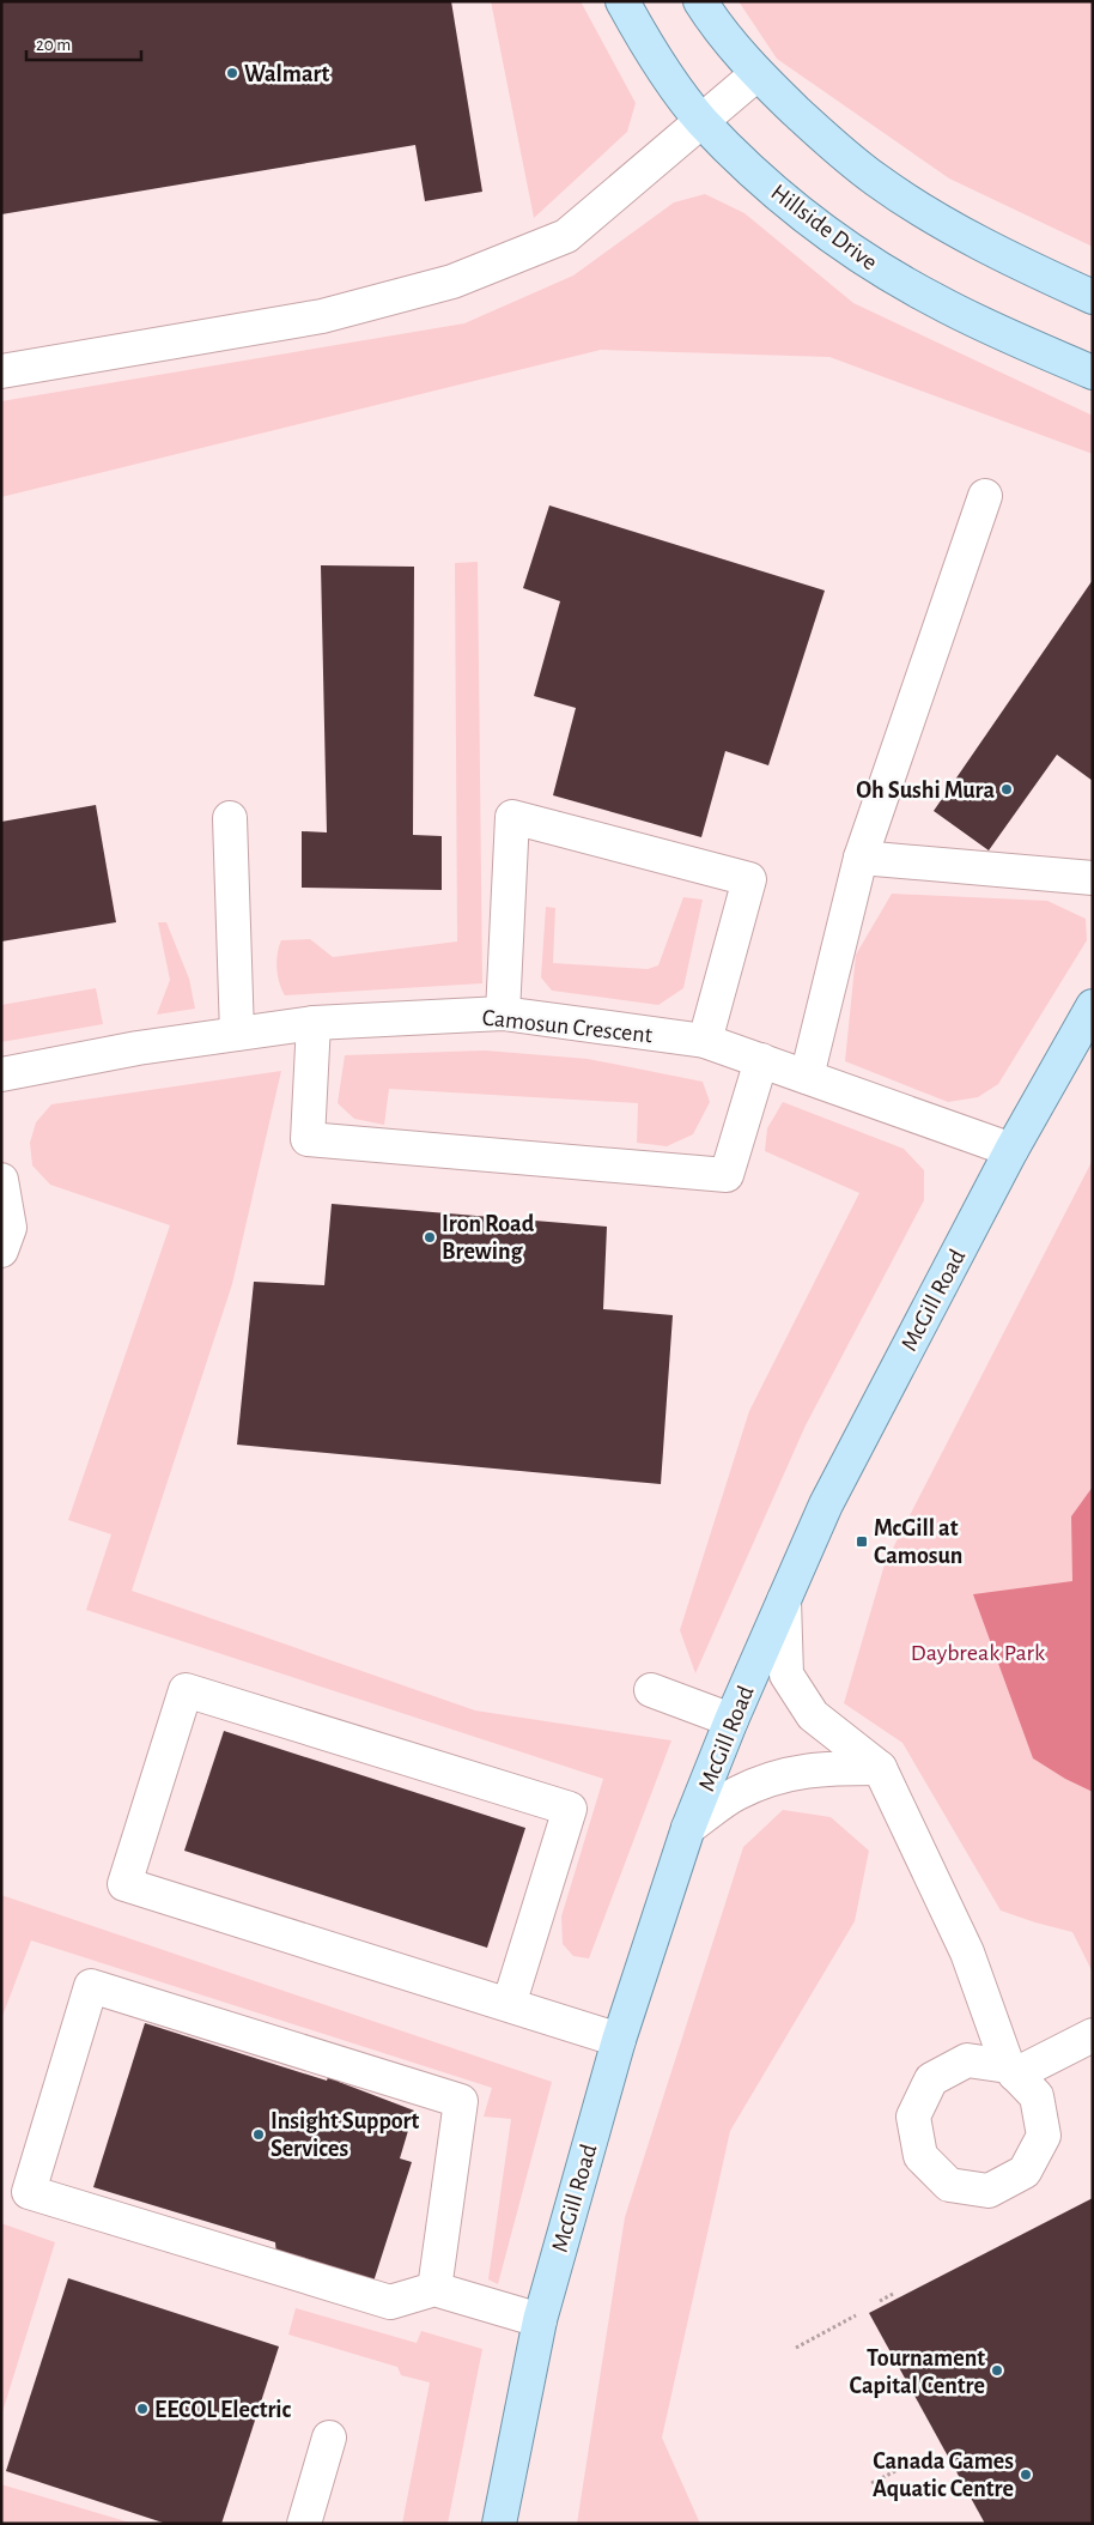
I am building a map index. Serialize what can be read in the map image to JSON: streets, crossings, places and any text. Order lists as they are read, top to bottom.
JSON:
{
  "streets": {
    "main road": ["Hillside Drive", "McGill Road"],
    "street": ["Camosun Crescent"]
  },
  "crossings": [
    ["Camosun Crescent", "McGill Road"]
  ],
  "parks": ["Daybreak Park"],
  "places": {
    "other": [
      "Walmart",
      "Oh Sushi Mura",
      "Iron Road Brewing",
      "Insight Support Services",
      "Tournament Capital Centre",
      "EECOL Electric",
      "Canada Games Aquatic Centre"
    ],
    "transit": ["McGill at Camosun"]
  },
  "scale_bar": "20 m"
}
